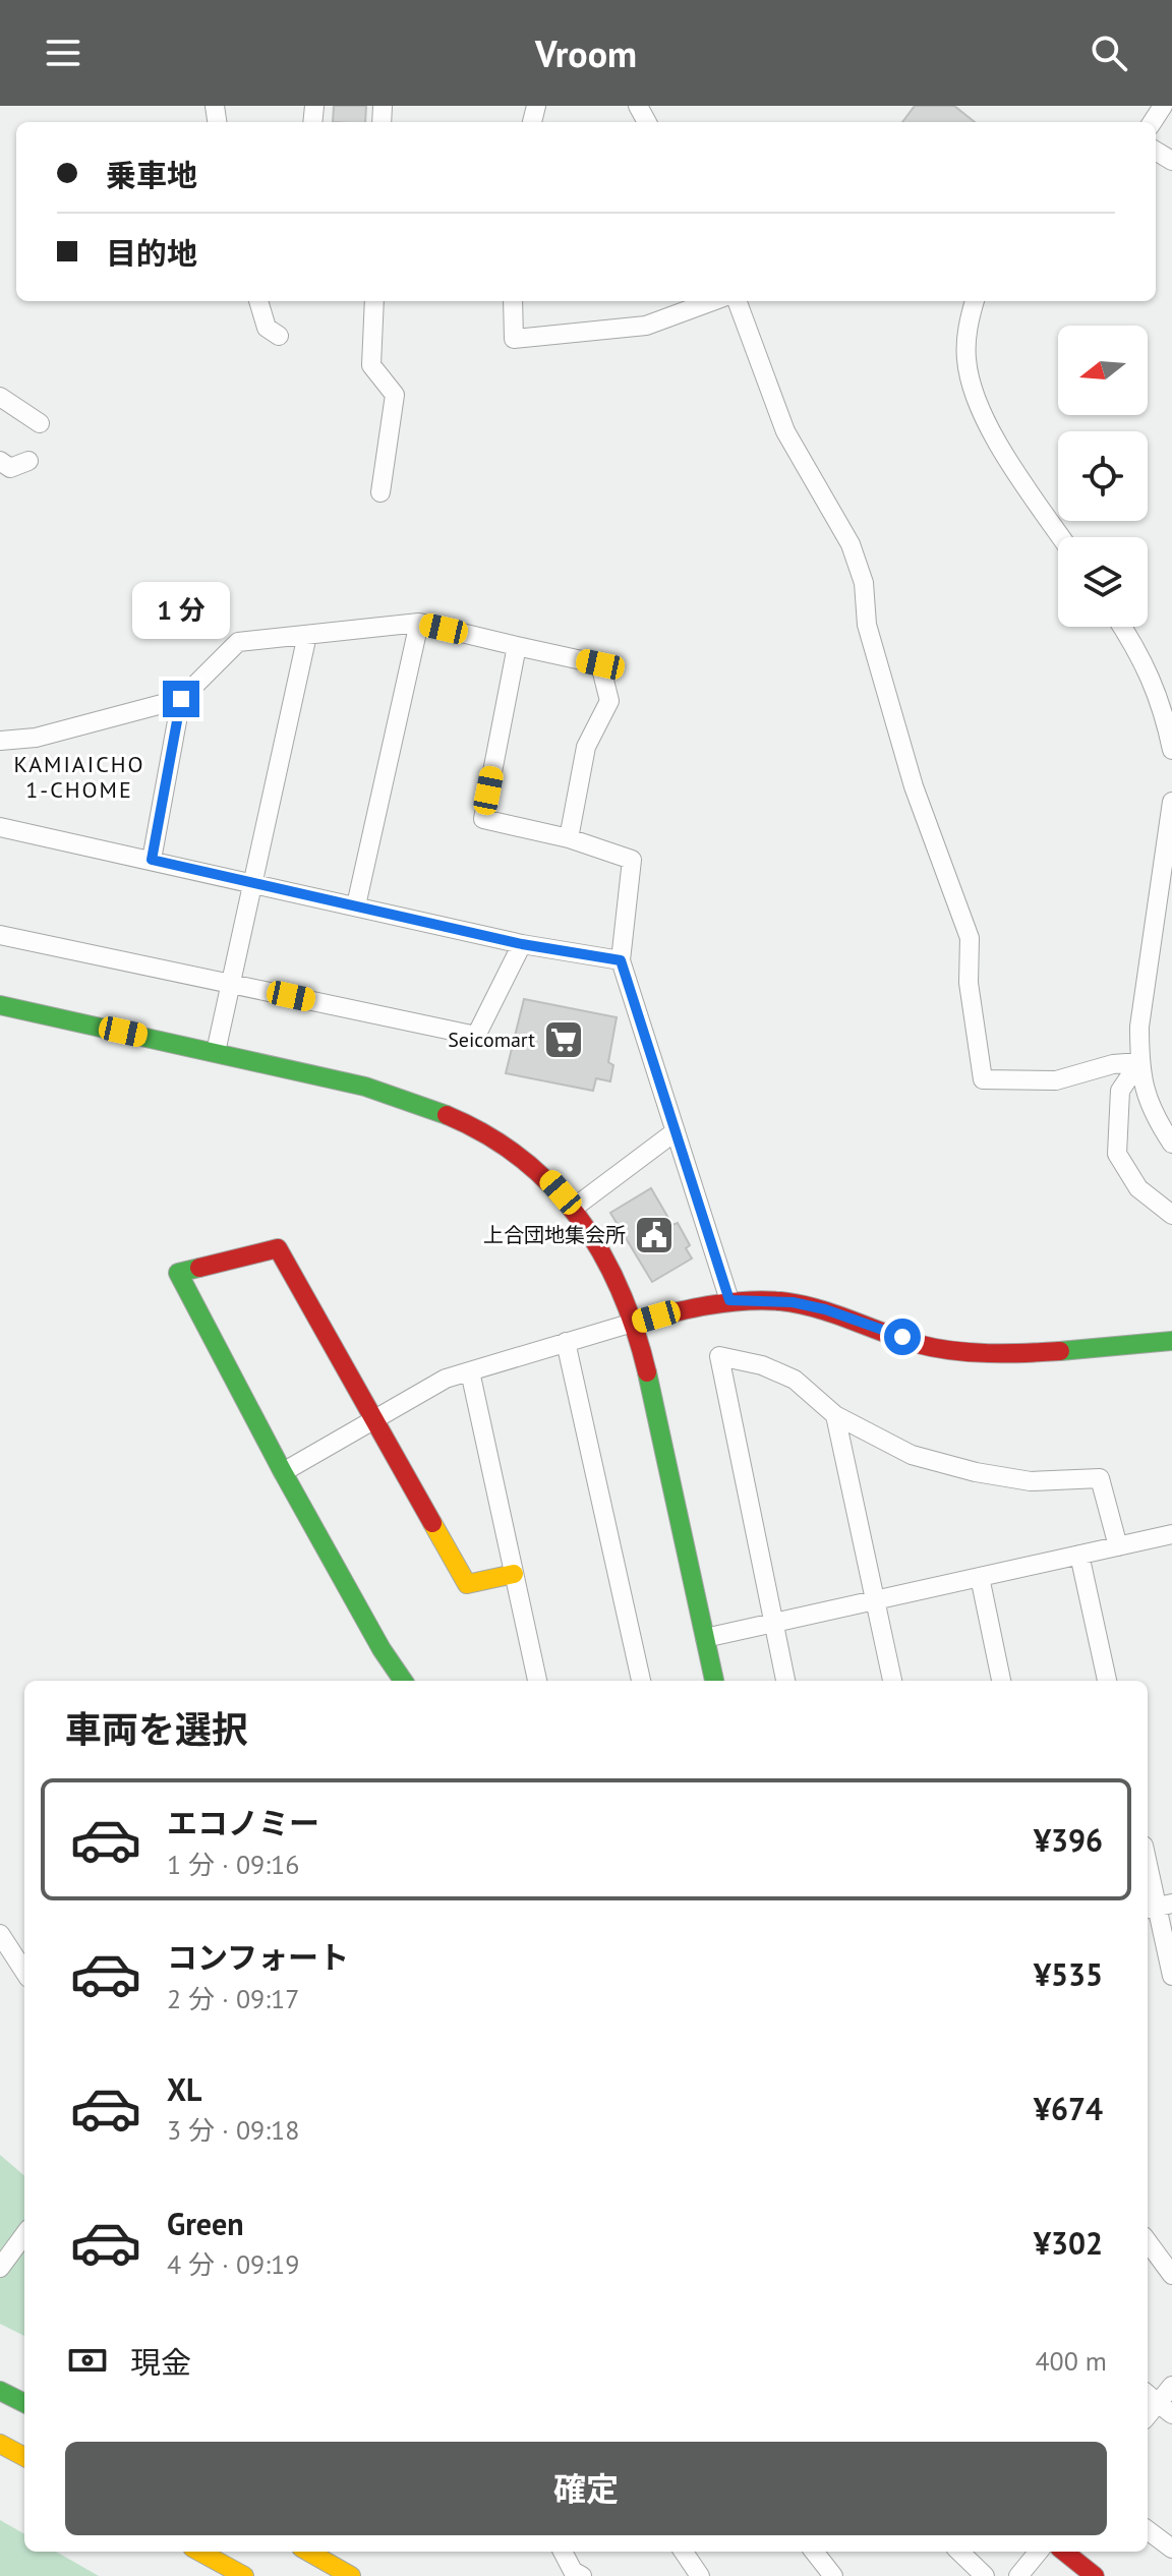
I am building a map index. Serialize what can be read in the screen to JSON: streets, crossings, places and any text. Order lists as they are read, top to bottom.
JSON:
{
  "districts": ["KAMIAICHO 1-CHOME"],
  "places": {
    "supermarket": ["Seicomart"],
    "public building": ["上合団地集会所"]
  },
  "north": "left",
  "page": {
    "header": "Vroom",
    "banner": ["乗車地", "目的地"],
    "bubble": "1 分",
    "heading": "車両を選択",
    "list": [
      {
        "name": "エコノミー",
        "note": "1 分 · 09:16",
        "value": "¥396"
      },
      {
        "name": "コンフォート",
        "note": "2 分 · 09:17",
        "value": "¥535"
      },
      {
        "name": "XL",
        "note": "3 分 · 09:18",
        "value": "¥674"
      },
      {
        "name": "Green",
        "note": "4 分 · 09:19",
        "value": "¥302"
      }
    ],
    "pay": ["現金", "400 m"],
    "buttons": "確定"
  }
}
